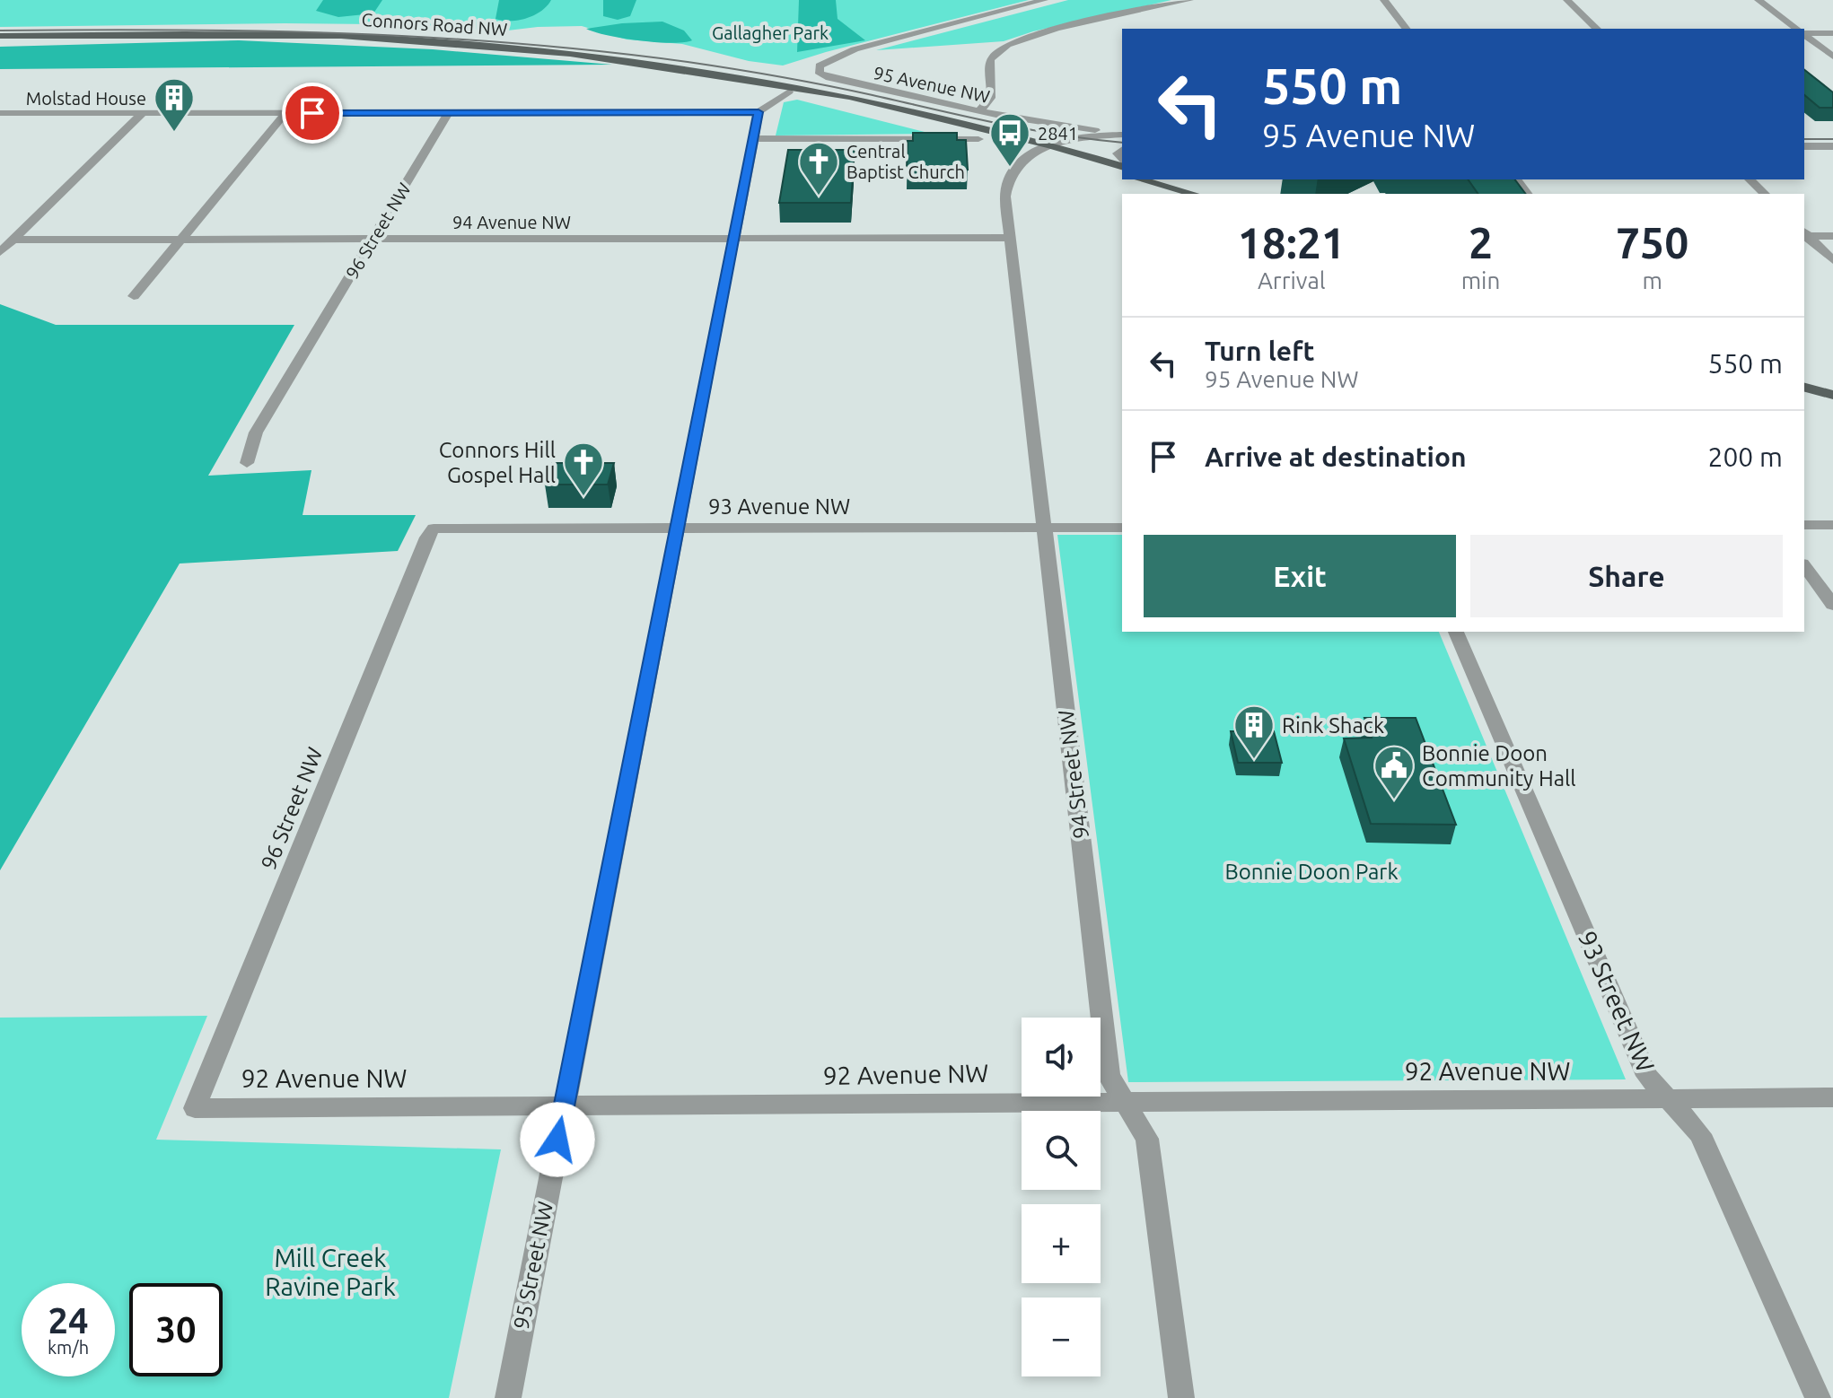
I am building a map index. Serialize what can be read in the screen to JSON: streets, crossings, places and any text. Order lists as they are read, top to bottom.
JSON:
{
  "streets": {
    "main road": ["Connors Road NW"],
    "street": [
      "95 Avenue NW",
      "94 Avenue NW",
      "96 Street NW",
      "93 Avenue NW",
      "94 Street NW",
      "93 Street NW",
      "92 Avenue NW",
      "95 Street NW"
    ]
  },
  "crossings": [
    ["Connors Road NW", "95 Avenue NW"],
    ["Connors Road NW", "94 Street NW"],
    ["95 Avenue NW", "94 Street NW"],
    ["94 Avenue NW", "96 Street NW"],
    ["94 Avenue NW", "94 Street NW"],
    ["94 Avenue NW", "95 Street NW"],
    ["96 Street NW", "93 Avenue NW"],
    ["96 Street NW", "92 Avenue NW"],
    ["93 Avenue NW", "94 Street NW"],
    ["93 Avenue NW", "95 Street NW"],
    ["94 Street NW", "92 Avenue NW"],
    ["93 Street NW", "92 Avenue NW"],
    ["92 Avenue NW", "95 Street NW"]
  ],
  "parks": ["Gallagher Park", "Bonnie Doon Park", "Mill Creek Ravine Park"],
  "places": {
    "building": ["Molstad House", "Rink Shack"],
    "bus stop": ["2841"],
    "church": ["Central Baptist Church", "Connors Hill Gospel Hall"],
    "public building": ["Bonnie Doon Community Hall"]
  },
  "page": {
    "turn": ["550 m", "95 Avenue NW"],
    "eta": [
      "18:21",
      "Arrival",
      "2",
      "min",
      "750",
      "m"
    ],
    "list": [
      {
        "name": "Turn left",
        "note": "95 Avenue NW",
        "value": "550 m"
      },
      {
        "name": "Arrive at destination",
        "value": "200 m"
      }
    ],
    "buttons": ["Exit", "Share"],
    "map_buttons": ["+", "−"],
    "speed": "24 km/h",
    "limit": "30"
  }
}
